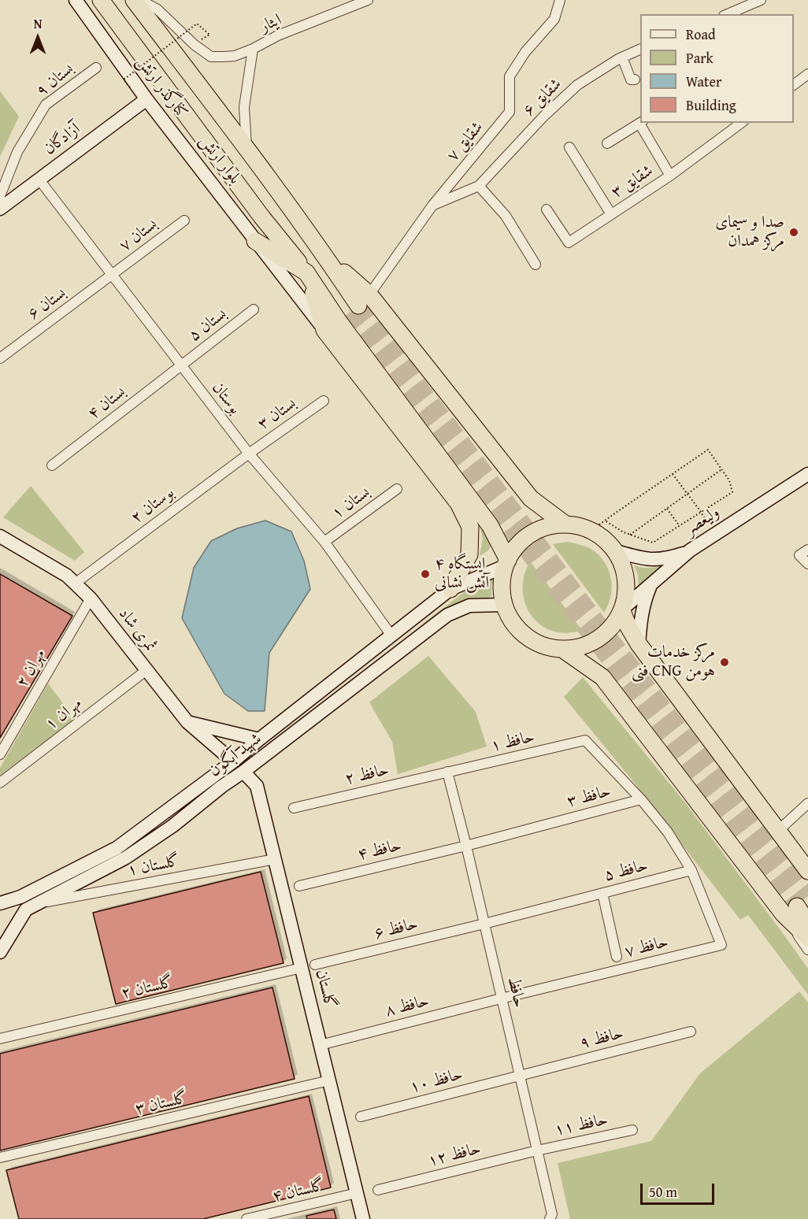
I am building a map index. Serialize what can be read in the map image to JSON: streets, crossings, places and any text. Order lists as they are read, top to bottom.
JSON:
{
  "streets": {
    "highway": ["بلوار ارتش"],
    "main road": [
      "کنارگذر ارتش",
      "آزادگان",
      "ولیعصر",
      "ثمری شاد",
      "شهید آبگون",
      "گلستان"
    ],
    "street": [
      "ایثار",
      "بستان ۹",
      "شقایق ۶",
      "شقایق ۷",
      "شقایق ۳",
      "بستان ۷",
      "بستان ۶",
      "بستان ۵",
      "بوستان",
      "بستان ۴",
      "بستان ۳",
      "بستان ۱",
      "بوستان ۲",
      "مهران ۲",
      "۱ مهران",
      "حافظ ۱",
      "حافظ ۲",
      "حافظ ۳",
      "حافظ ۴",
      "گلستان ۱",
      "حافظ ۵",
      "حافظ ۶",
      "حافظ ۷",
      "گلستان ۲",
      "حافظ",
      "حافظ ۸",
      "حافظ ۹",
      "حافظ ۱۰",
      "گلستان ۳",
      "حافظ ۱۱",
      "حافظ ۱۲",
      "گلستان ۴"
    ]
  },
  "crossings": [
    ["ایثار", "بلوار ارتش"],
    ["کنارگذر ارتش", "آزادگان"],
    ["آزادگان", "بوستان"],
    ["شقایق ۷", "بلوار ارتش"],
    ["بستان ۷", "بستان ۶"],
    ["بستان ۷", "بوستان"],
    ["بستان ۶", "بوستان"],
    ["بستان ۵", "بوستان"],
    ["بستان ۵", "بستان ۴"],
    ["بوستان", "بستان ۴"],
    ["بوستان", "بستان ۳"],
    ["بوستان", "بستان ۱"],
    ["بوستان", "بوستان ۲"],
    ["بوستان", "شهید آبگون"],
    ["بستان ۳", "بوستان ۲"],
    ["بوستان ۲", "ثمری شاد"],
    ["ولیعصر", "شهید آبگون"],
    ["ثمری شاد", "مهران ۲"],
    ["ثمری شاد", "۱ مهران"],
    ["ثمری شاد", "شهید آبگون"],
    ["حافظ ۱", "حافظ ۲"],
    ["حافظ ۱", "حافظ ۳"],
    ["حافظ ۱", "حافظ"],
    ["شهید آبگون", "گلستان ۱"],
    ["شهید آبگون", "گلستان"],
    ["حافظ ۲", "حافظ"],
    ["حافظ ۳", "حافظ ۴"],
    ["حافظ ۳", "حافظ"],
    ["حافظ ۴", "حافظ"],
    ["گلستان ۱", "گلستان"],
    ["حافظ ۵", "حافظ ۶"],
    ["حافظ ۵", "حافظ ۷"],
    ["حافظ ۵", "حافظ"],
    ["حافظ ۶", "حافظ"],
    ["حافظ ۷", "حافظ"],
    ["حافظ ۷", "حافظ ۸"],
    ["گلستان ۲", "گلستان"],
    ["گلستان", "حافظ ۸"],
    ["گلستان", "گلستان ۳"],
    ["گلستان", "گلستان ۴"],
    ["حافظ", "حافظ ۸"],
    ["حافظ", "حافظ ۹"],
    ["حافظ", "حافظ ۱۰"],
    ["حافظ", "حافظ ۱۱"],
    ["حافظ", "حافظ ۱۲"],
    ["حافظ ۹", "حافظ ۱۰"],
    ["حافظ ۱۱", "حافظ ۱۲"]
  ],
  "places": ["صدا و سیمای مرکز همدان", "ایستگاه ۴ آتش نشانی", "مرکز خدمات فنی CNG هومن"],
  "legend": [
    "Road",
    "Park",
    "Water",
    "Building"
  ],
  "scale_bar": "50 m",
  "north": "top"
}
